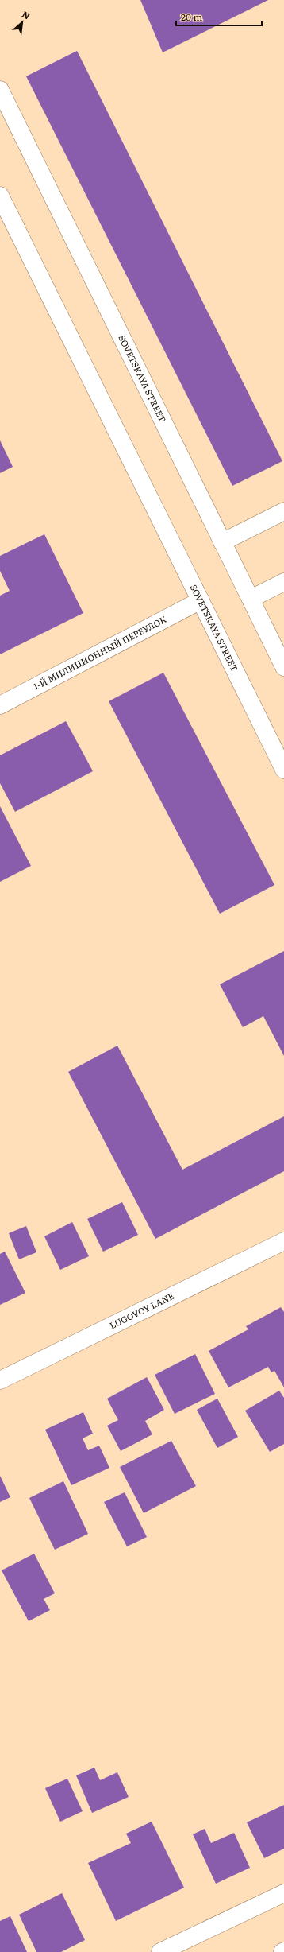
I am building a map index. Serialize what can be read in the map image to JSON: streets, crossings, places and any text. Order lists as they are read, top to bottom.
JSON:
{
  "streets": {
    "main road": ["SOVETSKAYA STREET", "1-Й МИЛИЦИОННЫЙ ПЕРЕУЛОК", "LUGOVOY LANE"]
  },
  "crossings": [
    ["SOVETSKAYA STREET", "1-Й МИЛИЦИОННЫЙ ПЕРЕУЛОК"]
  ],
  "scale_bar": "20 m",
  "north": "top right"
}
